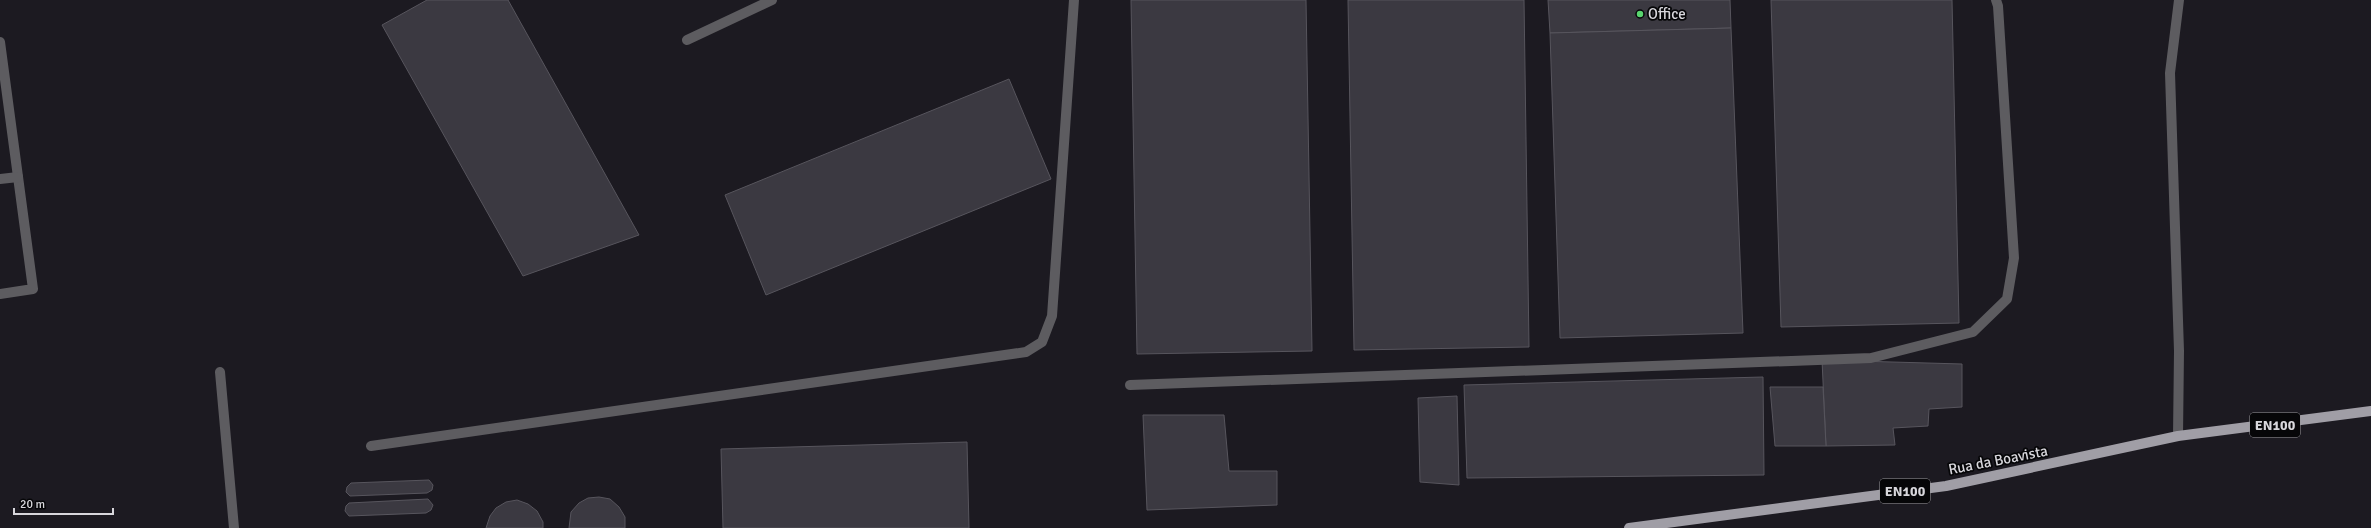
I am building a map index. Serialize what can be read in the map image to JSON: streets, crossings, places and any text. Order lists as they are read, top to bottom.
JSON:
{
  "streets": {
    "main road": ["EN100", "Rua da Boavista"]
  },
  "places": ["Office"],
  "scale_bar": "20 m"
}
